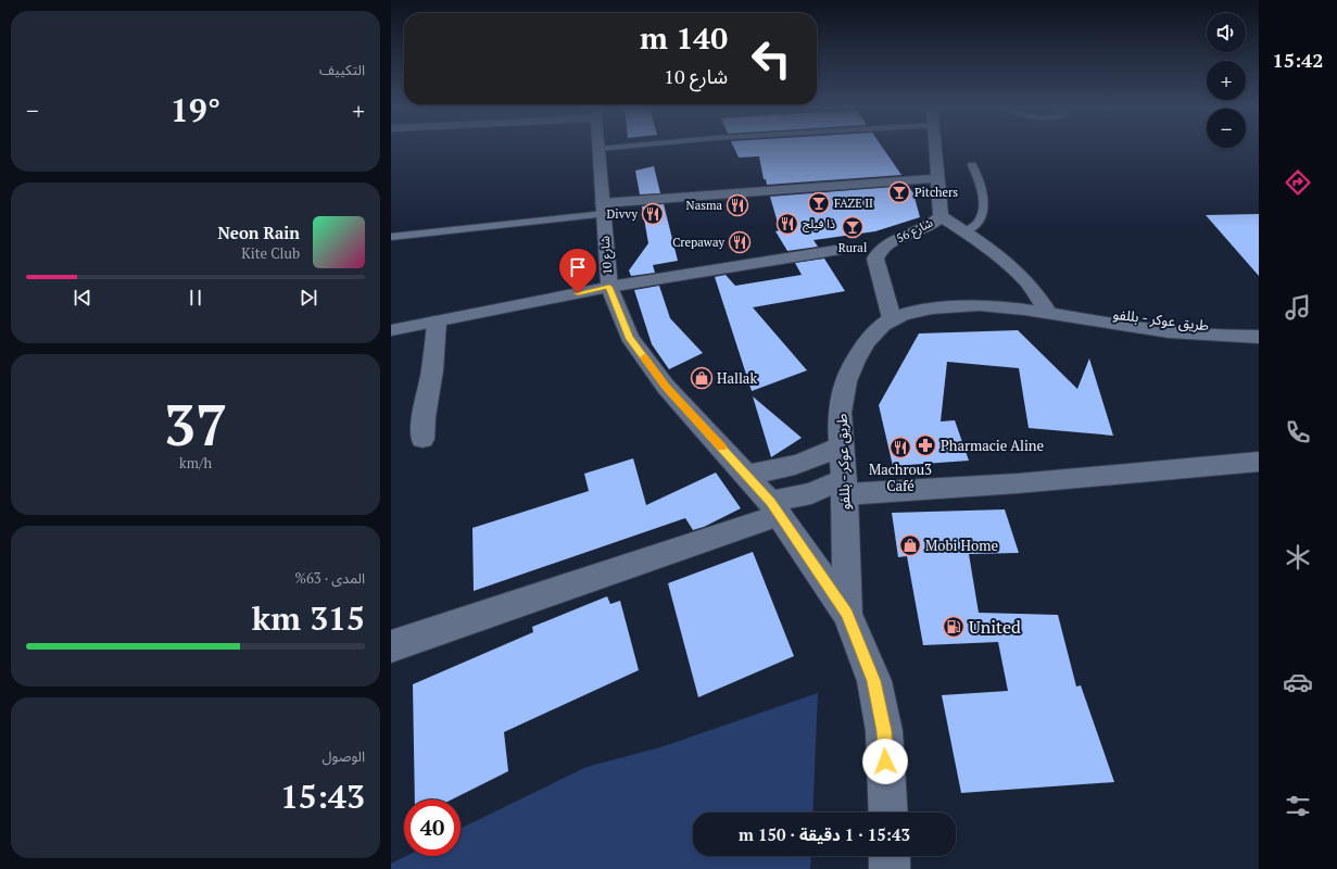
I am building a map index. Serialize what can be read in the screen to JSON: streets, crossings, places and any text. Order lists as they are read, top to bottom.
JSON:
{
  "streets": {
    "street": ["شارع 56", "شارع 10", "طريق عوكر - بللفو"]
  },
  "crossings": [
    ["شارع 56", "طريق عوكر - بللفو"]
  ],
  "places": {
    "bar": ["Pitchers", "FAZE II", "Rural"],
    "restaurant": [
      "Nasma",
      "Divvy",
      "ذا فيلج",
      "Crepaway",
      "Machrou3 Café"
    ],
    "shop": ["Hallak", "Mobi Home"],
    "pharmacy": ["Pharmacie Aline"],
    "fuel station": ["United"]
  },
  "page": {
    "tabs": "15:42",
    "tile": [
      "التكييف",
      ["37", "km/h"],
      ["المدى · 63%", "315 km"],
      ["الوصول", "15:43"]
    ],
    "map_buttons": ["+", "−"],
    "turn": ["140 m", "شارع 10"],
    "heat": ["−", "19°", "+"],
    "song": ["Neon Rain", "Kite Club"],
    "limit": "40",
    "trip": "15:43 · 1 دقيقة · 150 m"
  }
}
